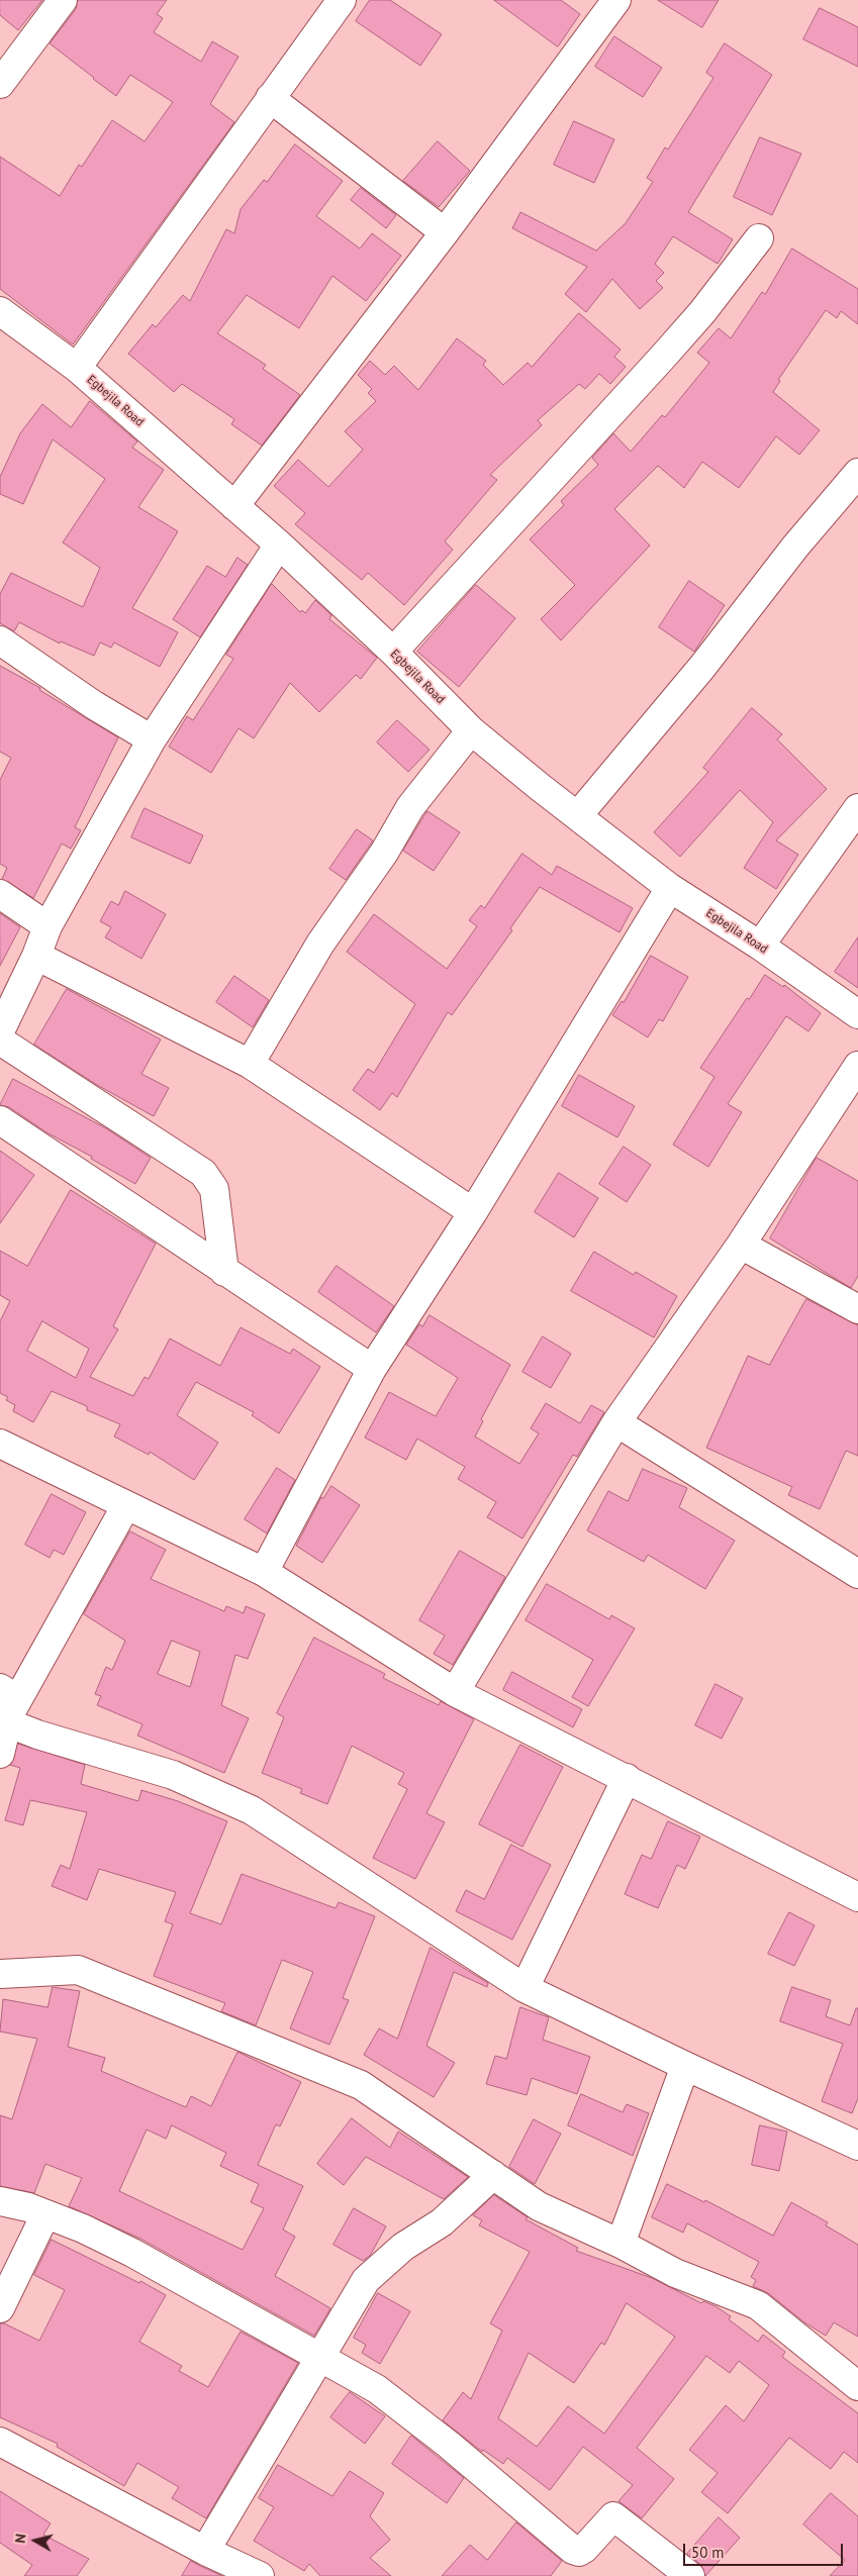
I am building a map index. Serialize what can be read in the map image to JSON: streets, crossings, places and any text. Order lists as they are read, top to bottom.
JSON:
{
  "streets": {
    "street": ["Egbejila Road"]
  },
  "scale_bar": "50 m",
  "north": "left"
}
